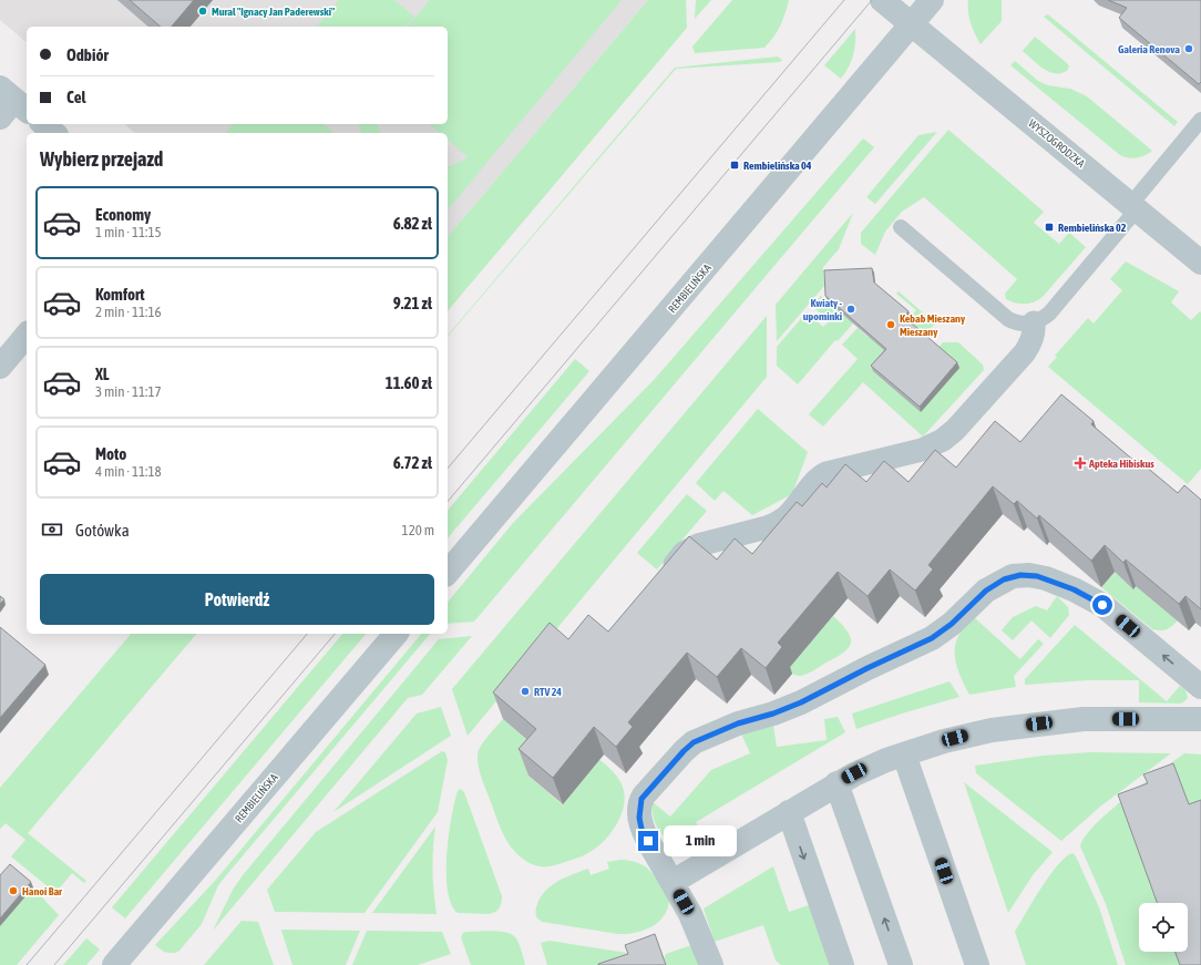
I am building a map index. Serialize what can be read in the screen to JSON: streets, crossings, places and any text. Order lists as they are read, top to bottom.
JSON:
{
  "streets": {
    "street": ["WYSZOGRODZKA", "REMBIELIŃSKA"]
  },
  "crossings": [
    ["WYSZOGRODZKA", "REMBIELIŃSKA"]
  ],
  "places": {
    "other": [
      "Mural \"Ignacy Jan Paderewski\"",
      "Galeria Renova",
      "Kwiaty - upominki",
      "Kebab Mieszany Mieszany",
      "RTV 24",
      "Hanoi Bar"
    ],
    "transit": ["Rembielińska 04", "Rembielińska 02"],
    "health": ["Apteka Hibiskus"]
  },
  "page": {
    "banner": ["Odbiór", "Cel"],
    "heading": "Wybierz przejazd",
    "list": [
      {
        "name": "Economy",
        "note": "1 min · 11:15",
        "value": "6.82 zł"
      },
      {
        "name": "Komfort",
        "note": "2 min · 11:16",
        "value": "9.21 zł"
      },
      {
        "name": "XL",
        "note": "3 min · 11:17",
        "value": "11.60 zł"
      },
      {
        "name": "Moto",
        "note": "4 min · 11:18",
        "value": "6.72 zł"
      }
    ],
    "pay": ["Gotówka", "120 m"],
    "buttons": "Potwierdź",
    "bubble": "1 min"
  }
}
